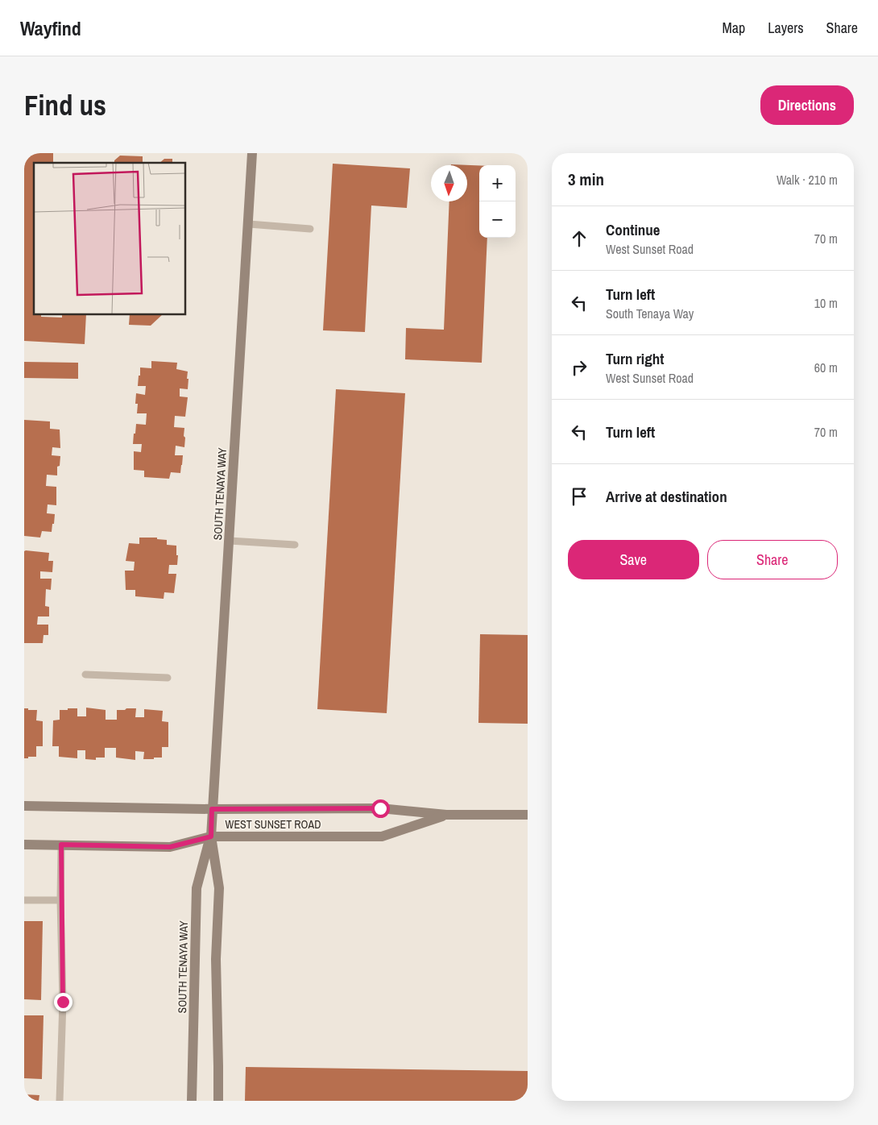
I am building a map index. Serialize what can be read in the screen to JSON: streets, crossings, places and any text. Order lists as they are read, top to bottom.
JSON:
{
  "streets": {
    "street": ["SOUTH TENAYA WAY", "WEST SUNSET ROAD"]
  },
  "crossings": [
    ["SOUTH TENAYA WAY", "WEST SUNSET ROAD"]
  ],
  "north": "bottom",
  "page": {
    "header": "Wayfind",
    "nav": ["Map", "Layers", "Share"],
    "buttons": [
      "Directions",
      ["Save", "Share"]
    ],
    "title": "Find us",
    "heading": ["3 min", "Walk · 210 m"],
    "map_buttons": ["+", "−"],
    "list": [
      ["Continue", "West Sunset Road", "70 m"],
      ["Turn left", "South Tenaya Way", "10 m"],
      ["Turn right", "West Sunset Road", "60 m"],
      ["Turn left", "70 m"],
      "Arrive at destination"
    ]
  }
}
